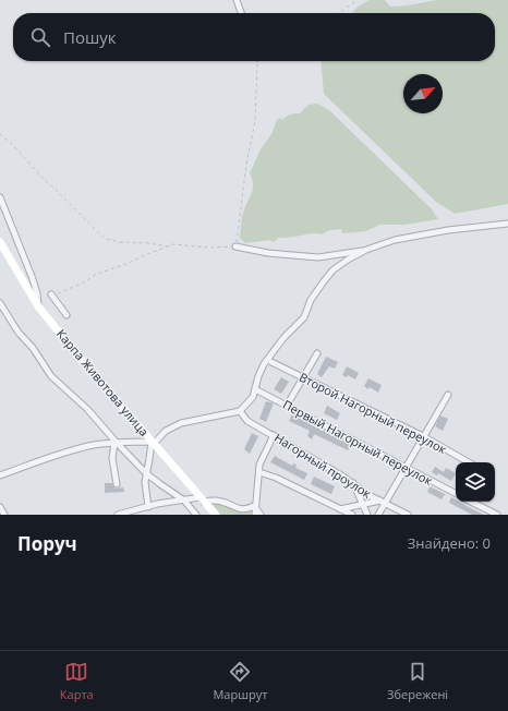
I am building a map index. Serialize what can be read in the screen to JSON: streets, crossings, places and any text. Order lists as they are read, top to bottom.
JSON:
{
  "streets": {
    "main road": ["Карпа Животова улица"],
    "street": ["Второй Нагорный переулок", "Первый Нагорный переулок", "Нагорный проулок"]
  },
  "north": "top right",
  "page": {
    "search": "Пошук",
    "heading": ["Поруч", "Знайдено: 0"],
    "nav": ["Карта", "Маршрут", "Збережені"]
  }
}
